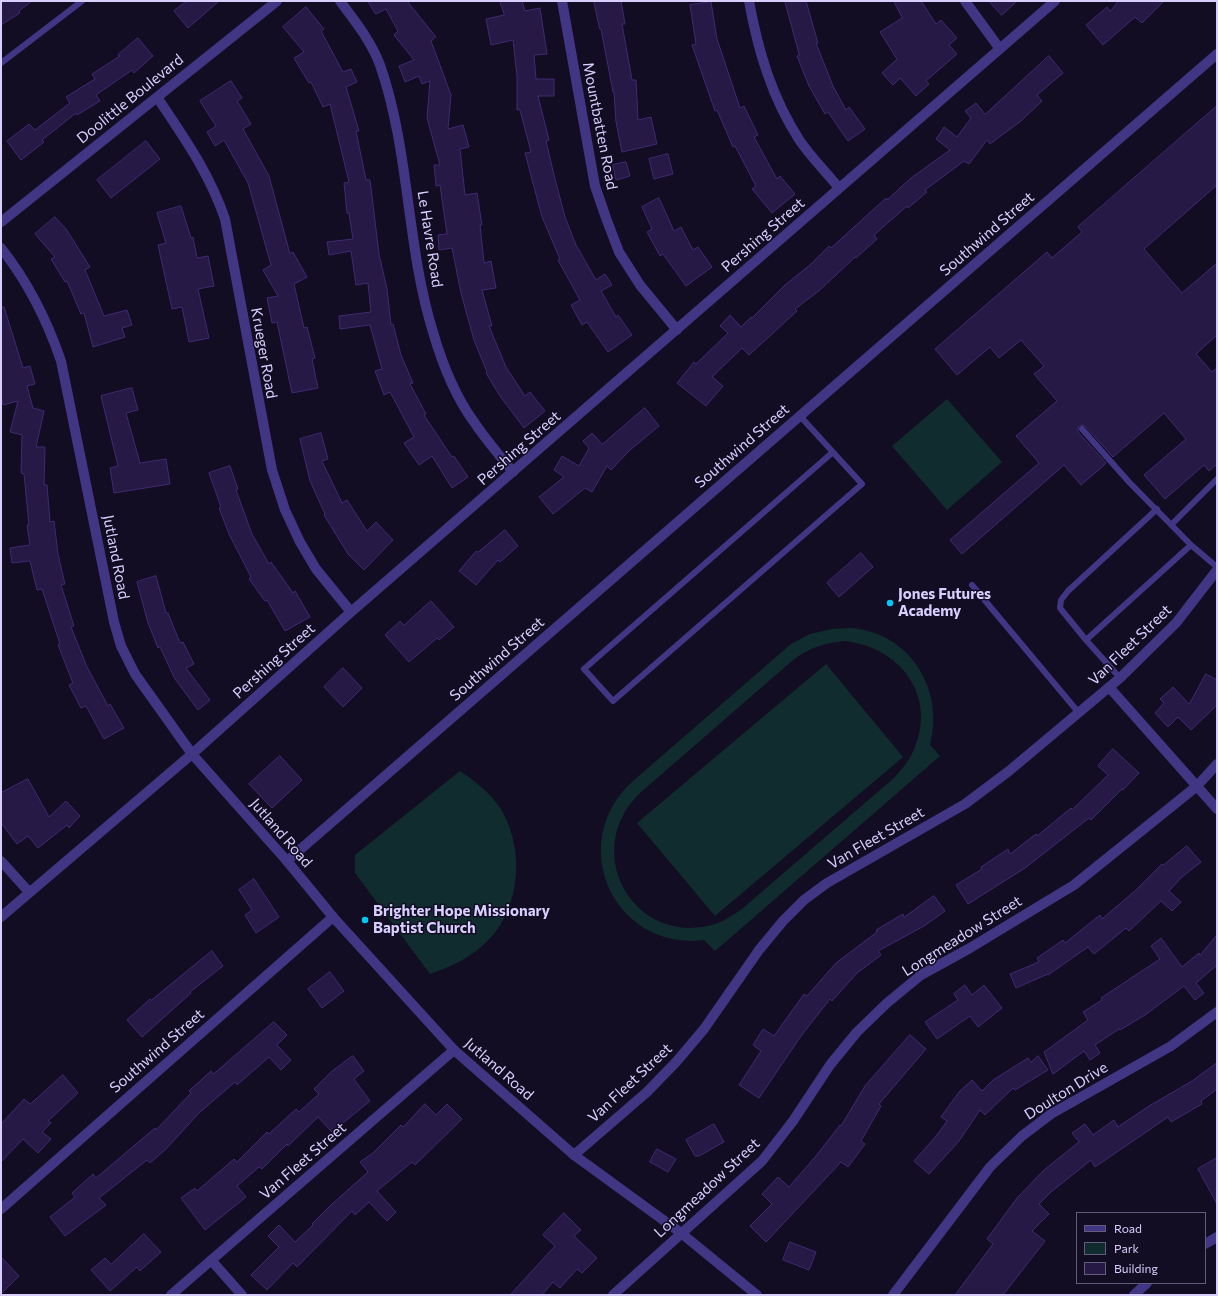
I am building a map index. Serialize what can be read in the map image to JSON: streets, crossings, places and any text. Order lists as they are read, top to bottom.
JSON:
{
  "streets": {
    "street": [
      "Doolittle Boulevard",
      "Mountbatten Road",
      "Southwind Street",
      "Pershing Street",
      "Le Havre Road",
      "Krueger Road",
      "Jutland Road",
      "Van Fleet Street",
      "Longmeadow Street",
      "Doulton Drive"
    ]
  },
  "crossings": [
    ["Doolittle Boulevard", "Krueger Road"],
    ["Mountbatten Road", "Pershing Street"],
    ["Southwind Street", "Jutland Road"],
    ["Pershing Street", "Le Havre Road"],
    ["Pershing Street", "Krueger Road"],
    ["Pershing Street", "Jutland Road"],
    ["Jutland Road", "Van Fleet Street"],
    ["Jutland Road", "Longmeadow Street"]
  ],
  "places": ["Jones Futures Academy", "Brighter Hope Missionary Baptist Church"],
  "legend": ["Road", "Park", "Building"]
}
